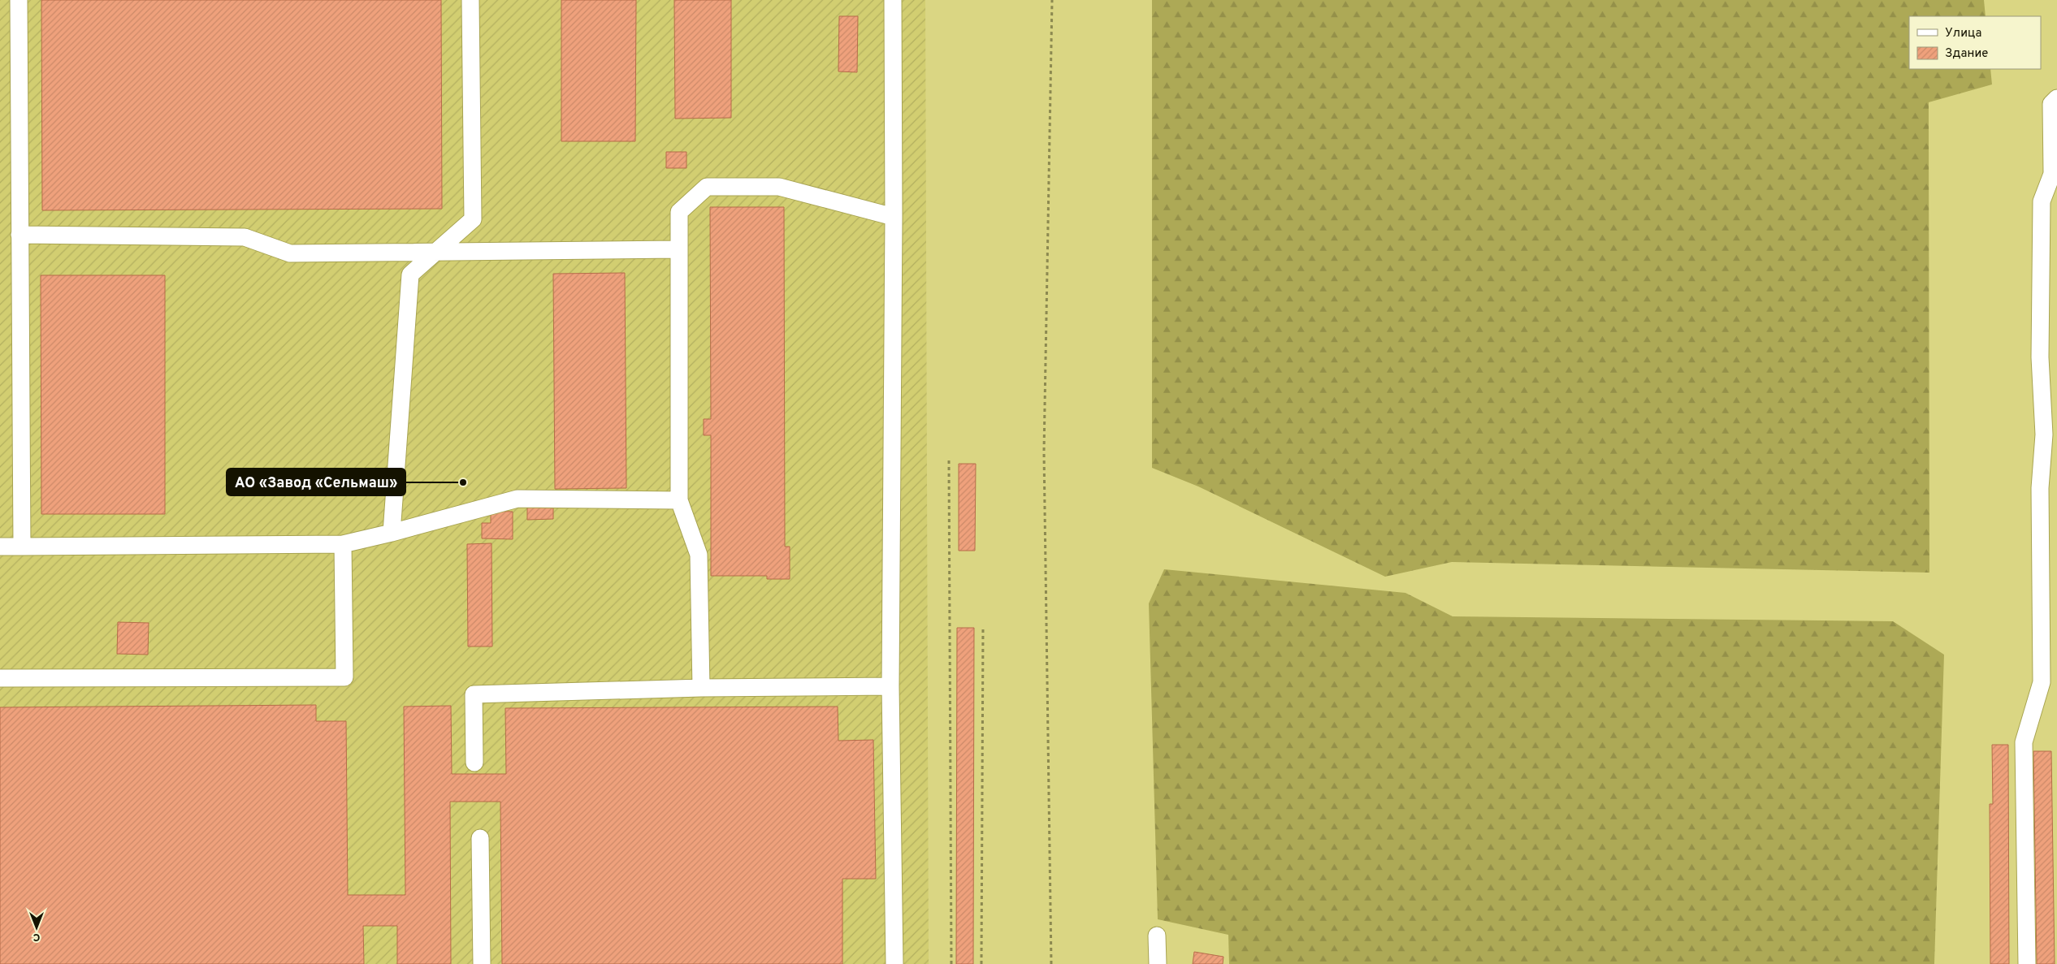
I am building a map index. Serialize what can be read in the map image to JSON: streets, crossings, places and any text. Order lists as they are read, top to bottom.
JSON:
{
  "places": ["АО «Завод «Сельмаш»"],
  "legend": ["Улица", "Здание"],
  "north": "bottom"
}
